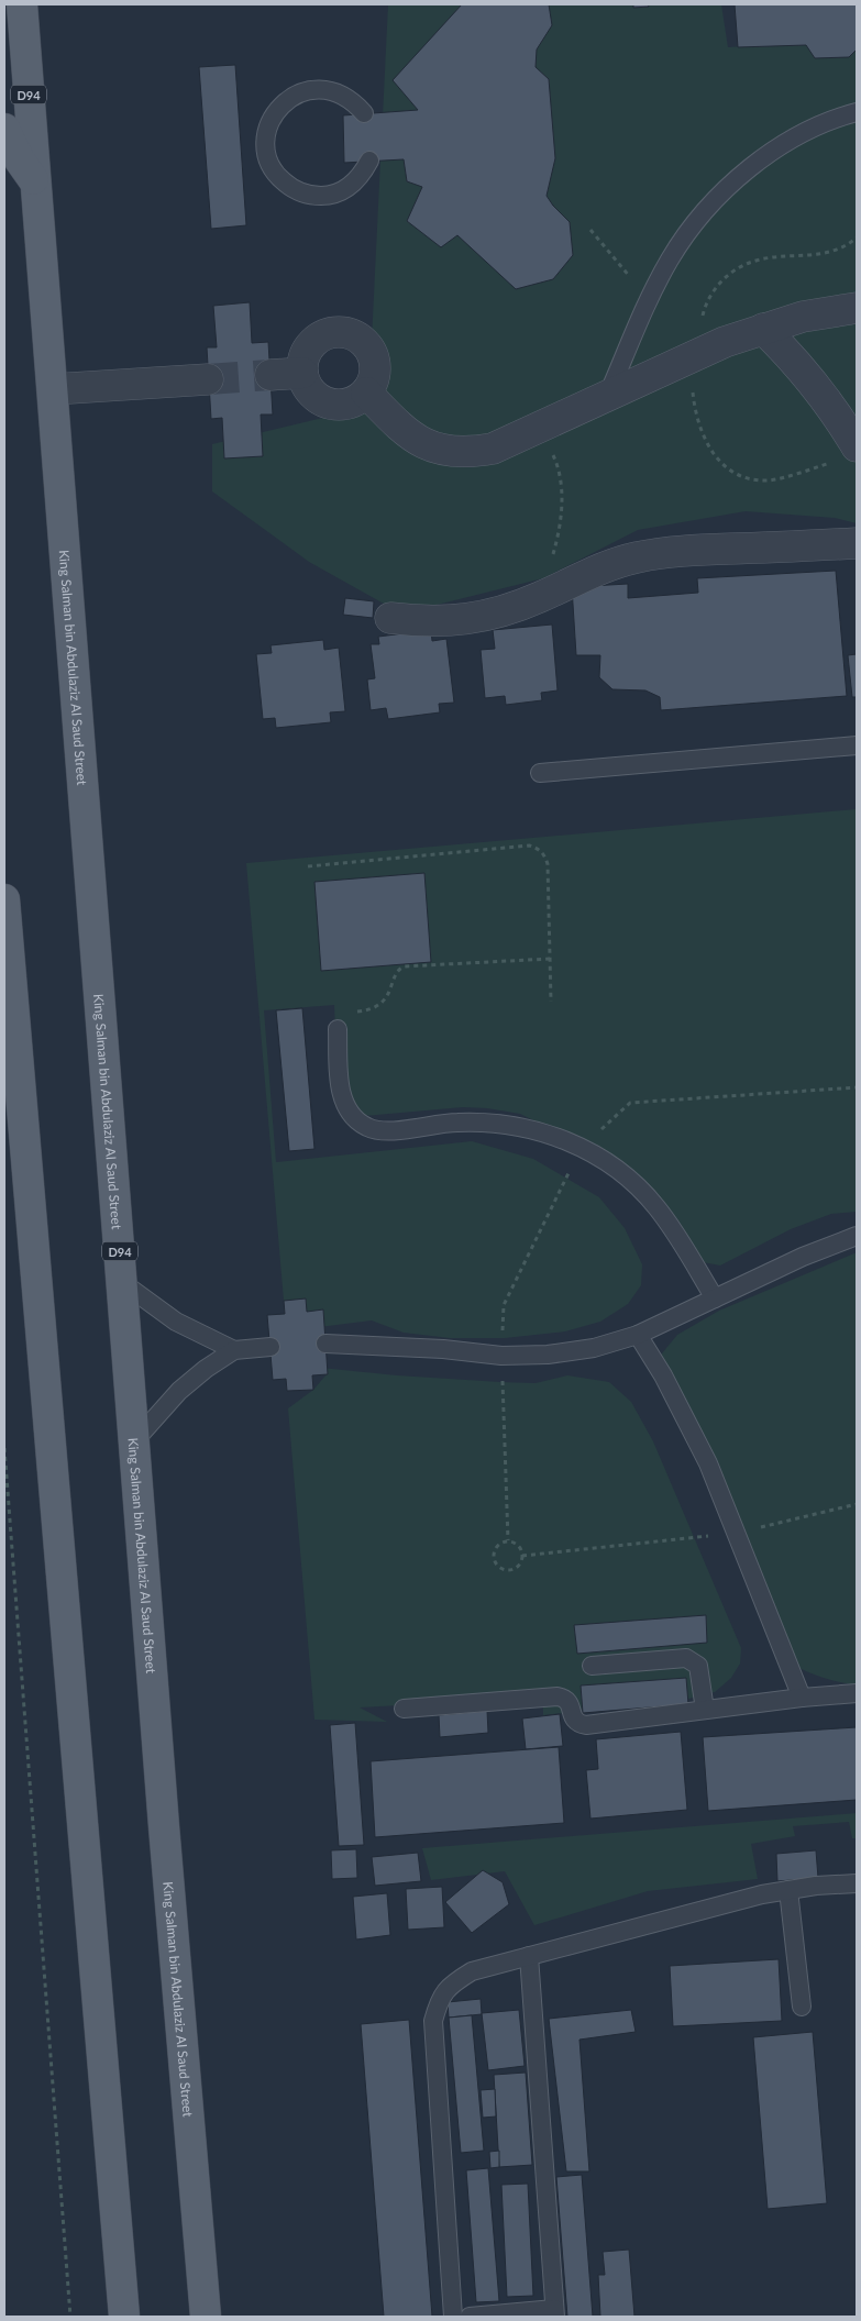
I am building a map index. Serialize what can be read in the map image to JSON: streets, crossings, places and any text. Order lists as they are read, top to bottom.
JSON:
{
  "streets": {
    "main road": ["D94", "King Salman bin Abdulaziz Al Saud Street"]
  }
}
